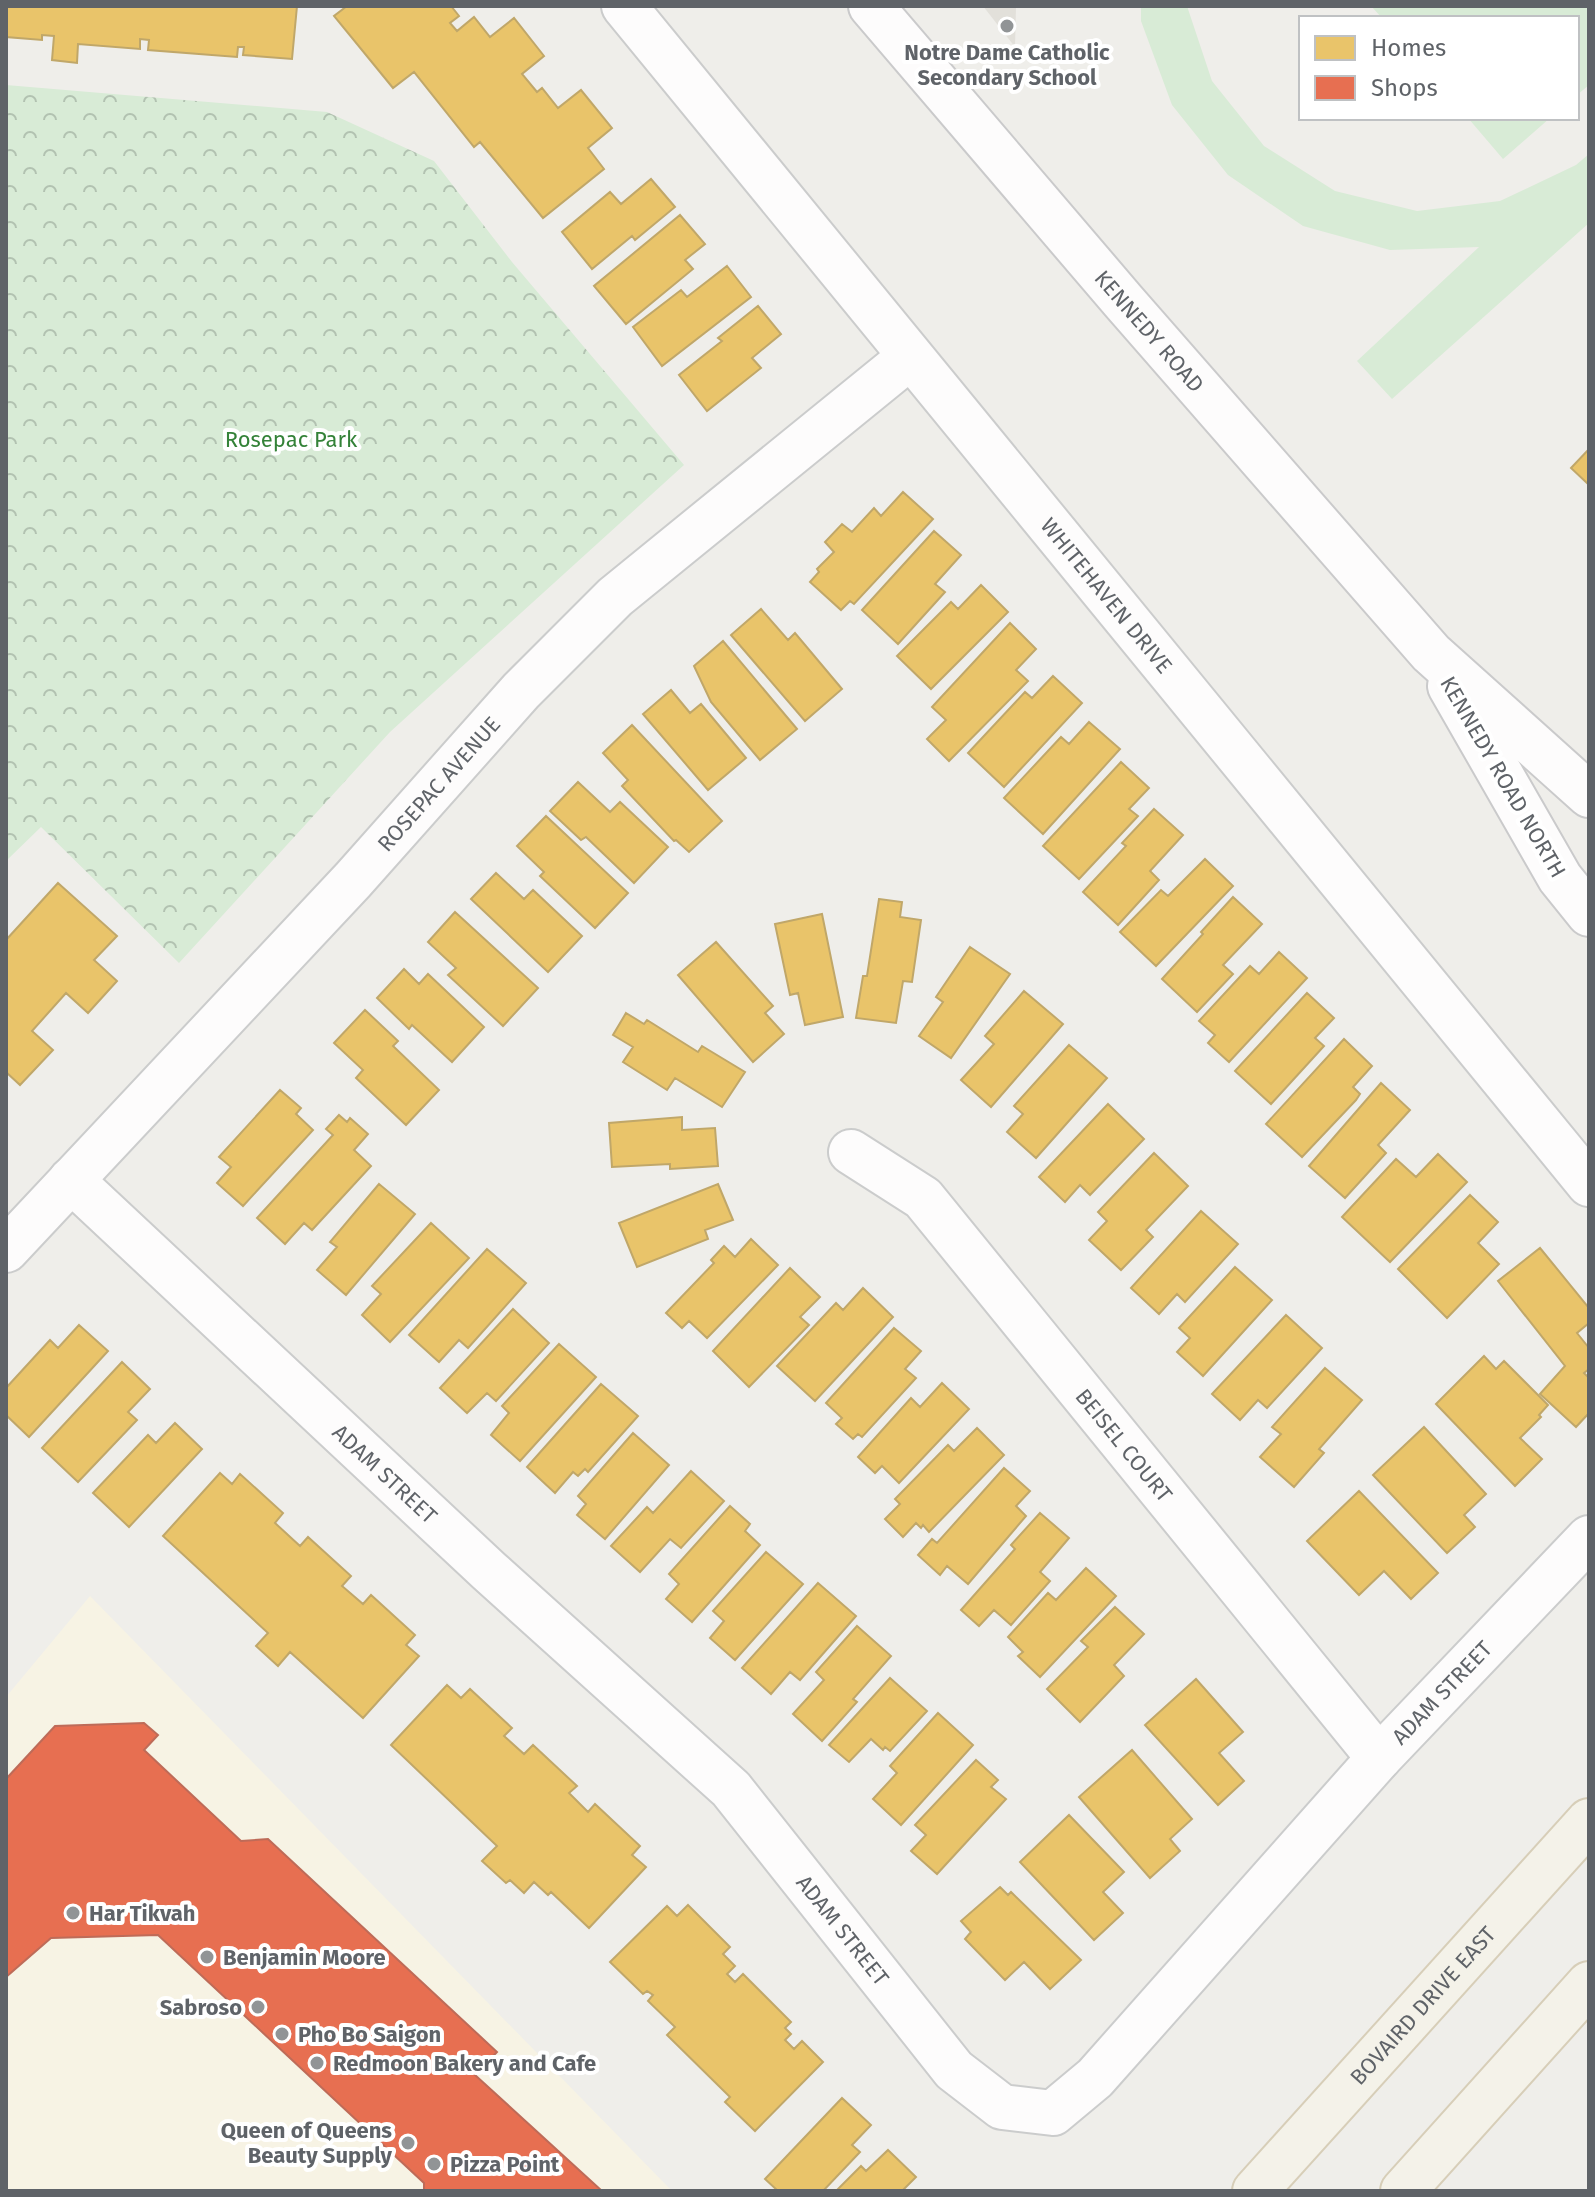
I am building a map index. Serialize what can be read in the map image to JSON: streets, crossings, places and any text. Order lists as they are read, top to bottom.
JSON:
{
  "streets": {
    "main road": ["BOVAIRD DRIVE EAST"],
    "street": [
      "KENNEDY ROAD",
      "WHITEHAVEN DRIVE",
      "KENNEDY ROAD NORTH",
      "ROSEPAC AVENUE",
      "BEISEL COURT",
      "ADAM STREET"
    ]
  },
  "crossings": [
    ["KENNEDY ROAD", "KENNEDY ROAD NORTH"],
    ["WHITEHAVEN DRIVE", "ROSEPAC AVENUE"],
    ["ROSEPAC AVENUE", "ADAM STREET"],
    ["BEISEL COURT", "ADAM STREET"]
  ],
  "parks": ["Rosepac Park"],
  "places": [
    "Notre Dame Catholic Secondary School",
    "Har Tikvah",
    "Benjamin Moore",
    "Sabroso",
    "Pho Bo Saigon",
    "Redmoon Bakery and Cafe",
    "Queen of Queens Beauty Supply",
    "Pizza Point"
  ],
  "legend": ["Homes", "Shops"]
}
